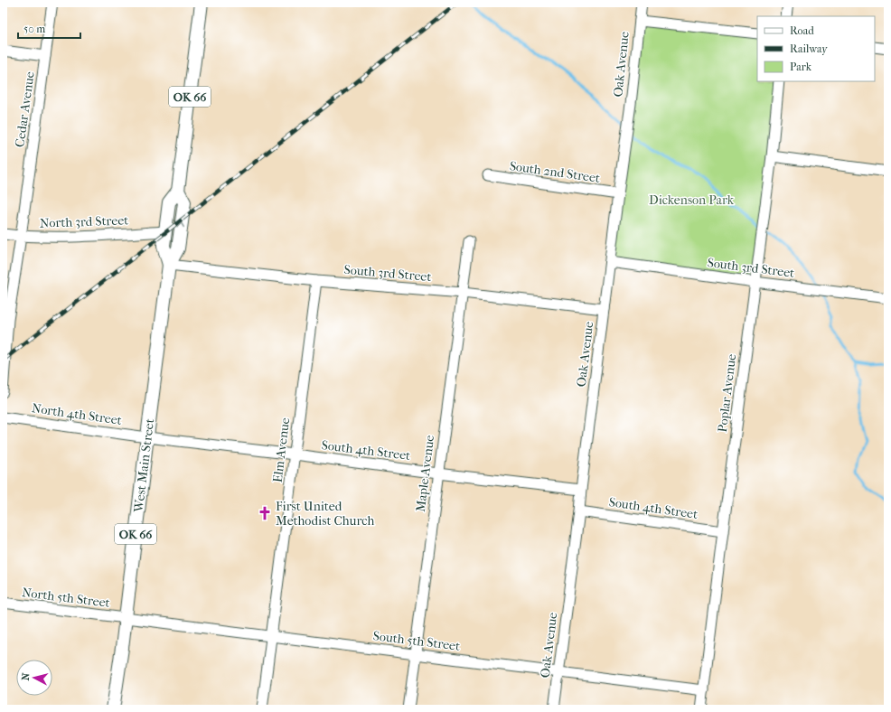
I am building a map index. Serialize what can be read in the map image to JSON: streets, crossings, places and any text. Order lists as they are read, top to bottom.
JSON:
{
  "streets": {
    "main road": ["OK 66", "West Main Street"],
    "street": [
      "Oak Avenue",
      "Cedar Avenue",
      "South 2nd Street",
      "North 3rd Street",
      "South 3rd Street",
      "Poplar Avenue",
      "North 4th Street",
      "Elm Avenue",
      "South 4th Street",
      "Maple Avenue",
      "North 5th Street",
      "South 5th Street"
    ]
  },
  "crossings": [
    ["Oak Avenue", "South 2nd Street"],
    ["Oak Avenue", "South 3rd Street"],
    ["Oak Avenue", "South 4th Street"],
    ["Oak Avenue", "South 5th Street"],
    ["Cedar Avenue", "North 3rd Street"],
    ["North 3rd Street", "West Main Street"],
    ["South 3rd Street", "Poplar Avenue"],
    ["South 3rd Street", "Elm Avenue"],
    ["South 3rd Street", "West Main Street"],
    ["South 3rd Street", "Maple Avenue"],
    ["Poplar Avenue", "South 4th Street"],
    ["Poplar Avenue", "South 5th Street"],
    ["North 4th Street", "South 4th Street"],
    ["North 4th Street", "West Main Street"],
    ["Elm Avenue", "South 4th Street"],
    ["Elm Avenue", "South 5th Street"],
    ["South 4th Street", "West Main Street"],
    ["South 4th Street", "Maple Avenue"],
    ["West Main Street", "North 5th Street"],
    ["West Main Street", "South 5th Street"],
    ["Maple Avenue", "South 5th Street"],
    ["North 5th Street", "South 5th Street"]
  ],
  "parks": ["Dickenson Park"],
  "places": {
    "church": ["First United Methodist Church"]
  },
  "legend": ["Road", "Railway", "Park"],
  "scale_bar": "50 m",
  "north": "left"
}
